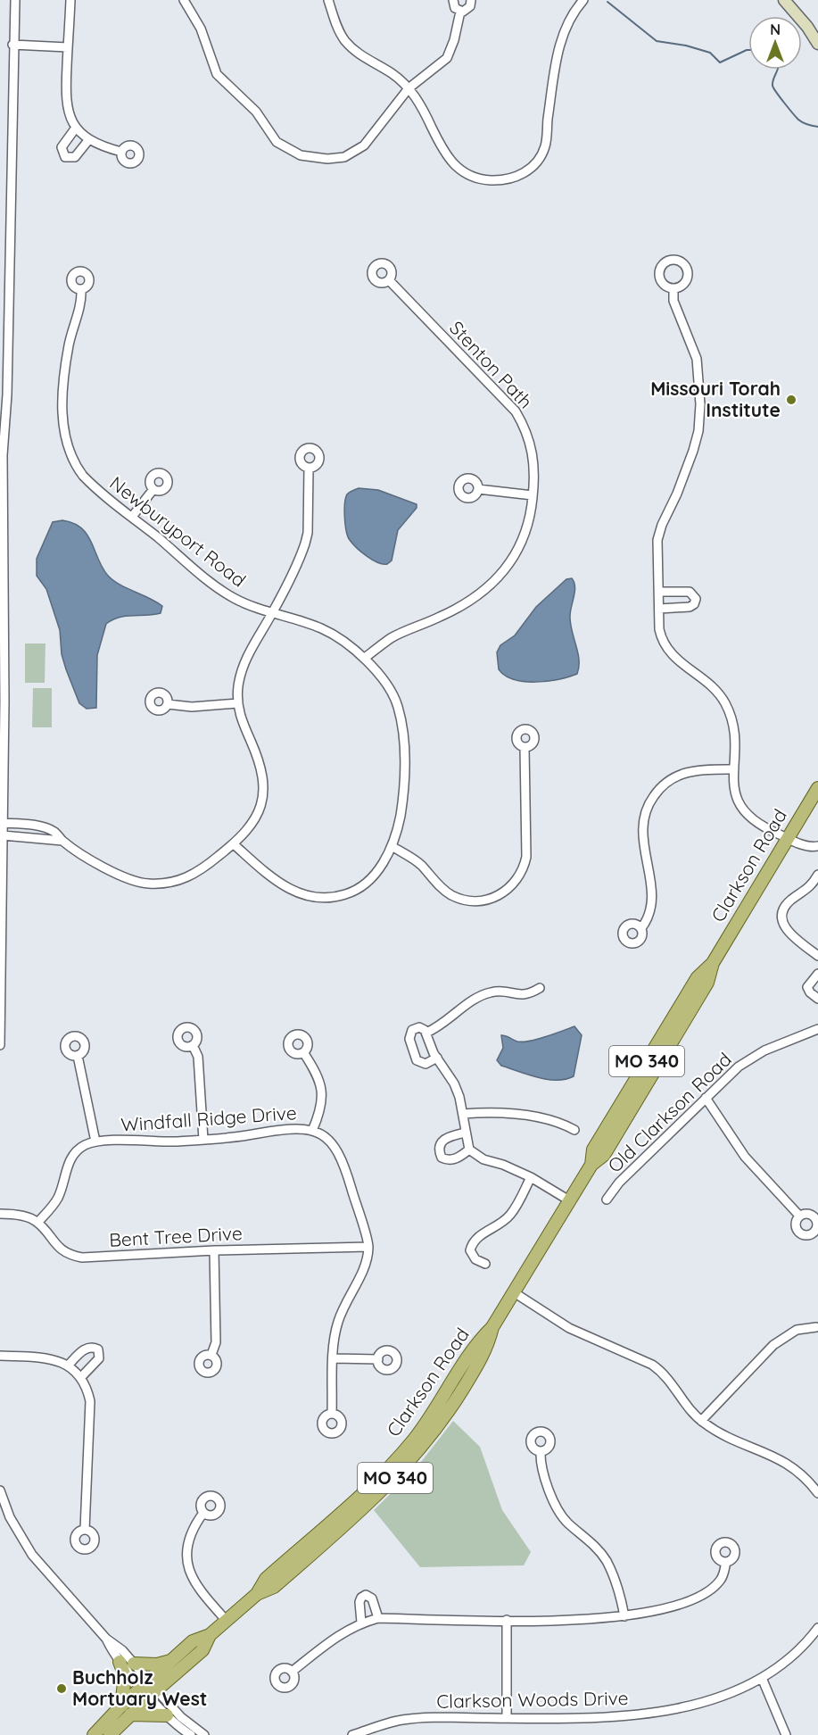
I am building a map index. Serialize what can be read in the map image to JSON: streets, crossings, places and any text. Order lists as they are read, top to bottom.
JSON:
{
  "streets": {
    "main road": ["Clarkson Road", "MO 340"],
    "street": [
      "Stenton Path",
      "Newburyport Road",
      "Old Clarkson Road",
      "Windfall Ridge Drive",
      "Bent Tree Drive",
      "Clarkson Woods Drive"
    ]
  },
  "crossings": [
    ["Stenton Path", "Newburyport Road"],
    ["Windfall Ridge Drive", "Bent Tree Drive"]
  ],
  "places": ["Missouri Torah Institute", "Buchholz Mortuary West"],
  "north": "top"
}
